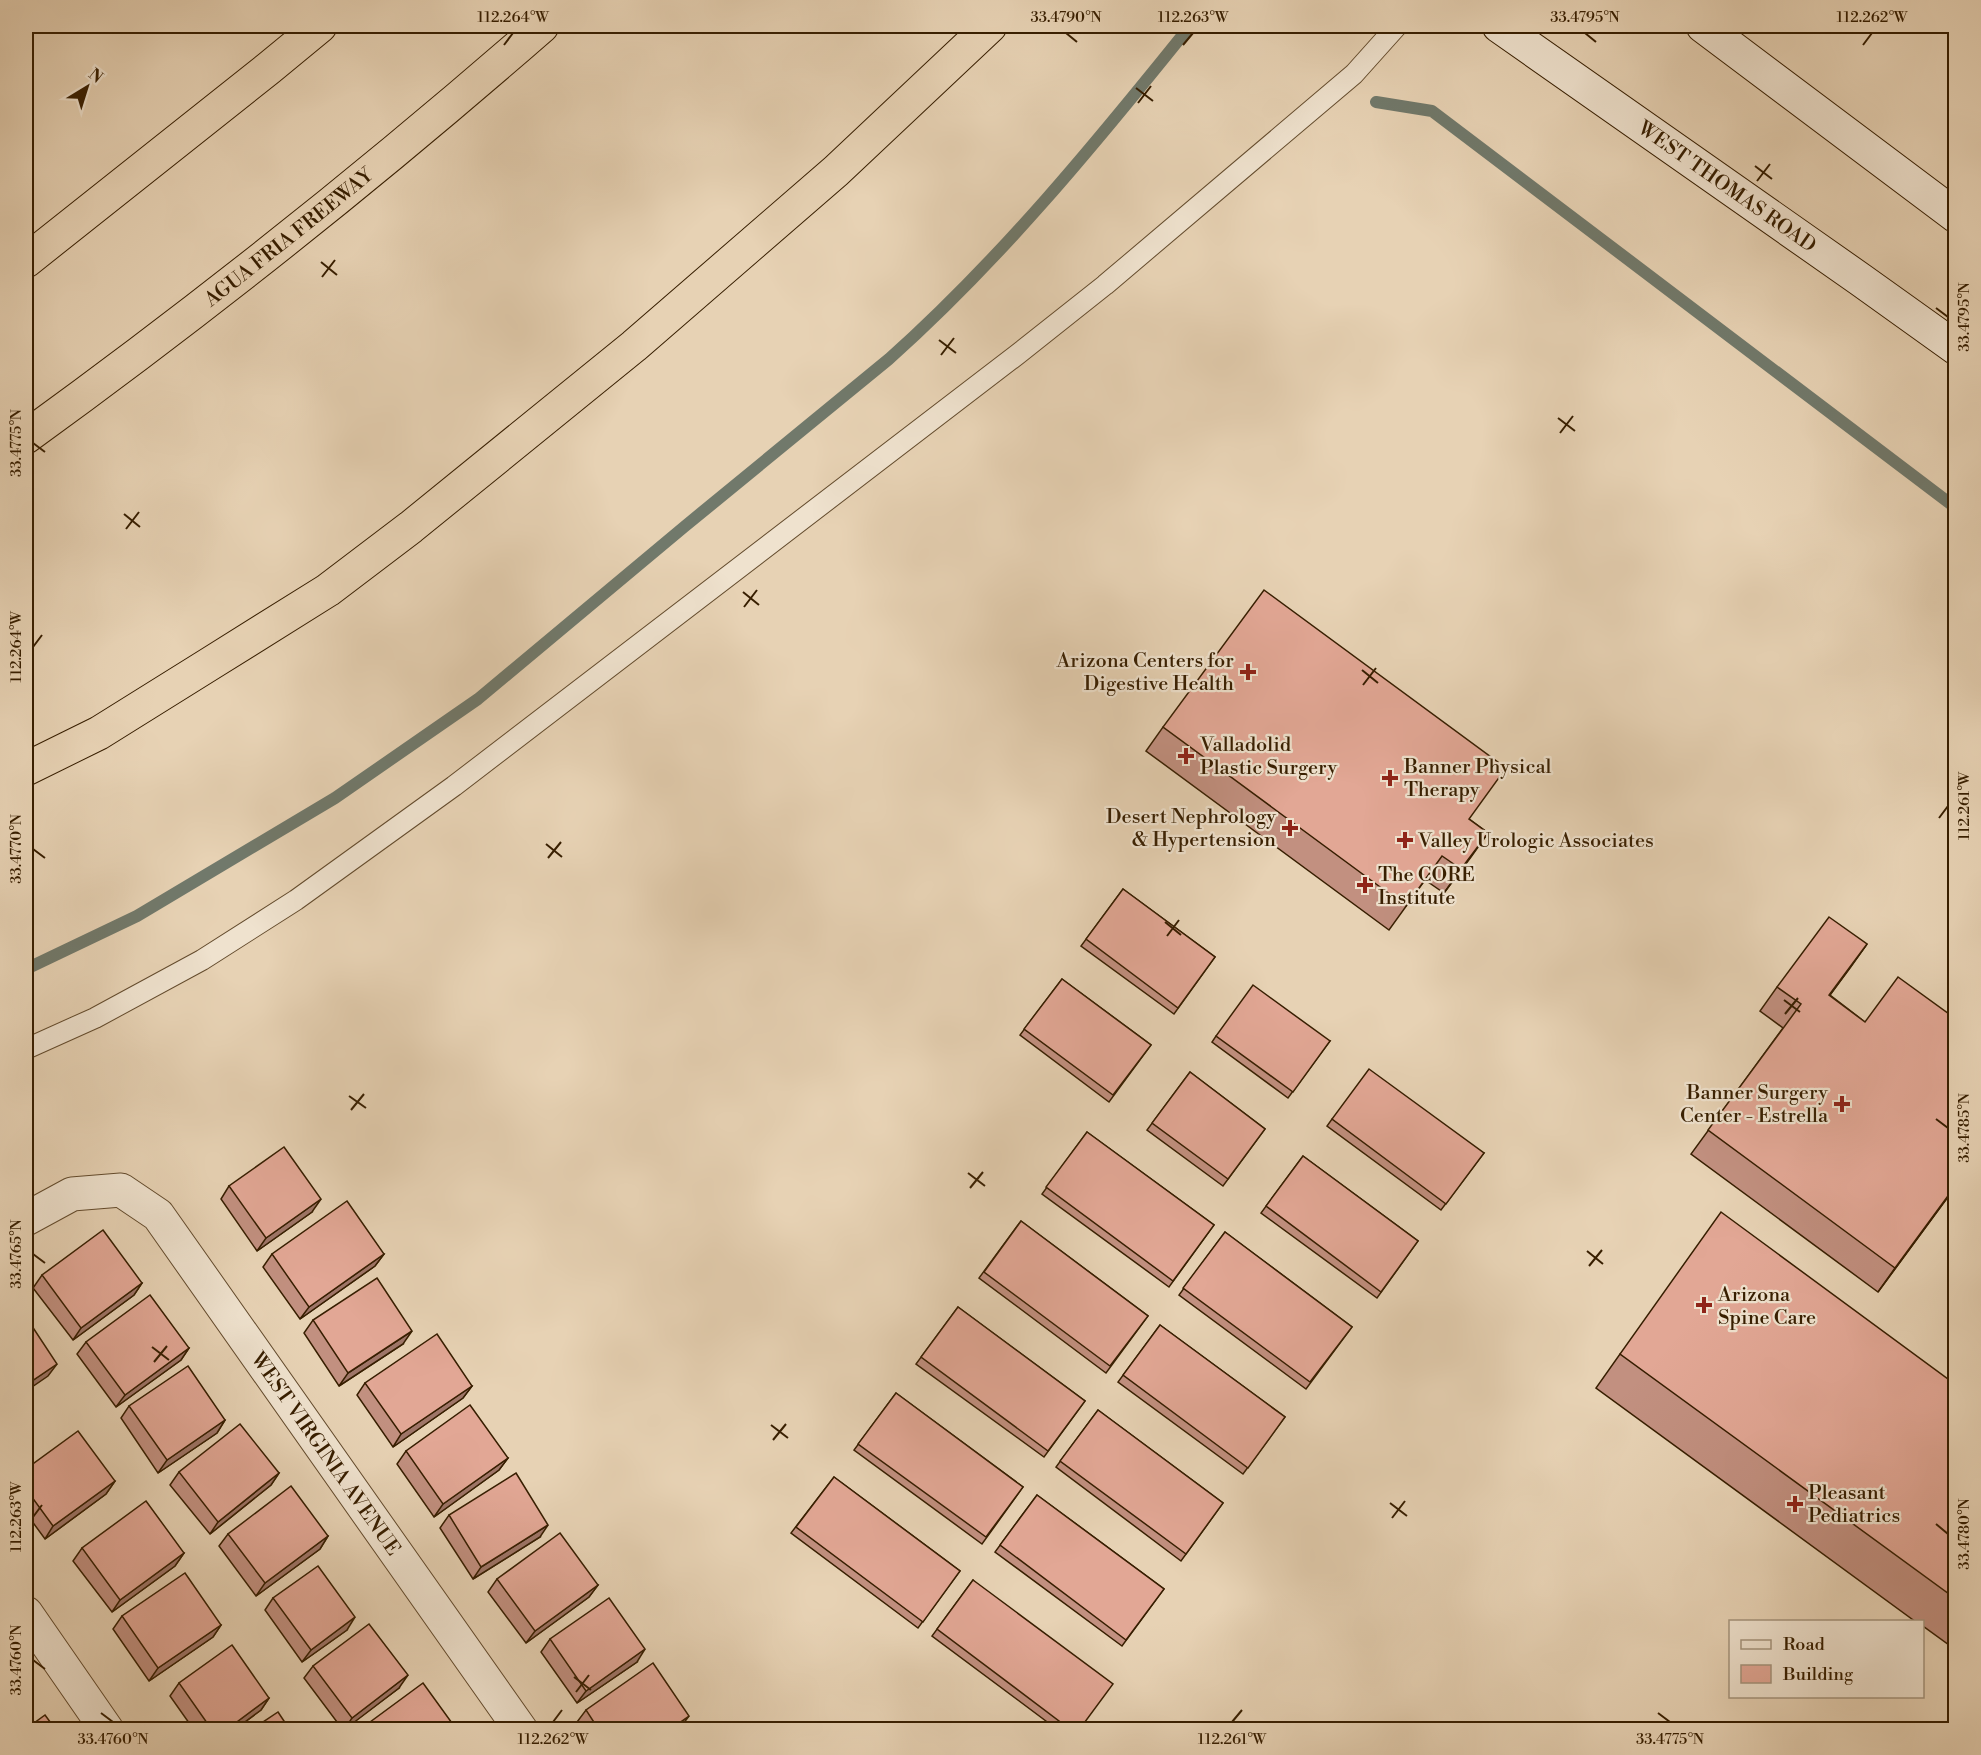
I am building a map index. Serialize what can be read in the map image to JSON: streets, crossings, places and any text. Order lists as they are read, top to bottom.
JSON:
{
  "streets": {
    "highway": ["AGUA FRIA FREEWAY"],
    "street": ["WEST THOMAS ROAD", "WEST VIRGINIA AVENUE"]
  },
  "places": {
    "health": [
      "Arizona Centers for Digestive Health",
      "Valladolid Plastic Surgery",
      "Banner Physical Therapy",
      "Desert Nephrology & Hypertension",
      "Valley Urologic Associates",
      "The CORE Institute",
      "Banner Surgery Center - Estrella",
      "Arizona Spine Care",
      "Pleasant Pediatrics"
    ]
  },
  "legend": ["Road", "Building"],
  "north": "top right",
  "coordinates": [
    "112.264°W",
    "33.4790°N",
    "112.263°W",
    "33.4795°N",
    "112.262°W",
    "33.4775°N",
    "112.261°W",
    "33.4770°N",
    "33.4785°N",
    "33.4765°N",
    "33.4780°N",
    "33.4760°N"
  ]
}
